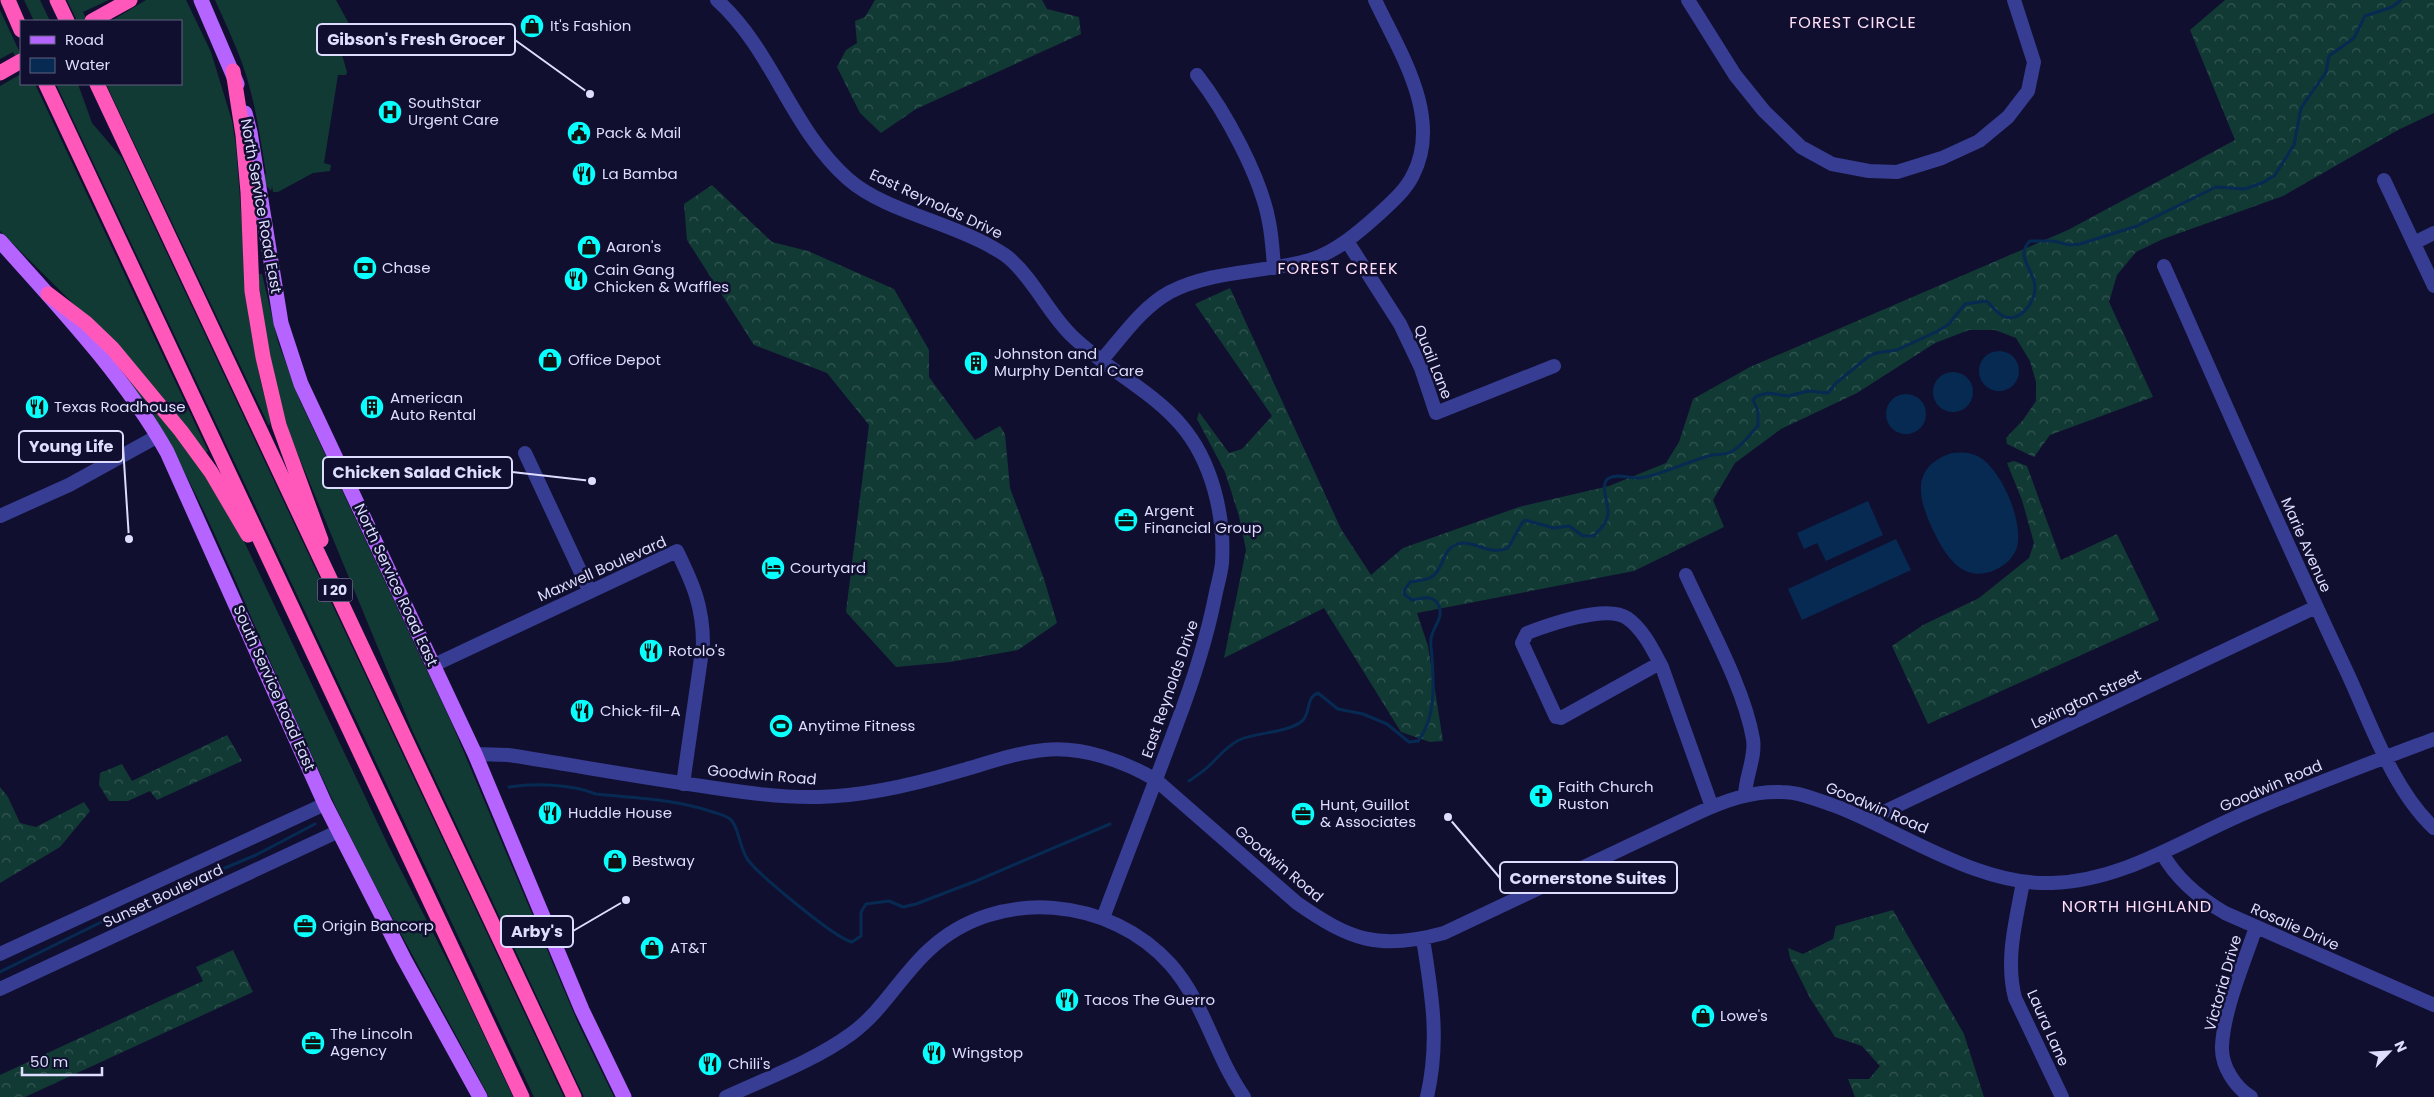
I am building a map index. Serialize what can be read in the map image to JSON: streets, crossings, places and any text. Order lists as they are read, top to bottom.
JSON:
{
  "streets": {
    "highway": ["I 20"],
    "main road": ["North Service Road East", "South Service Road East"],
    "street": [
      "East Reynolds Drive",
      "Quail Lane",
      "Marie Avenue",
      "Maxwell Boulevard",
      "Lexington Street",
      "Goodwin Road",
      "Sunset Boulevard",
      "Rosalie Drive",
      "Victoria Drive",
      "Laura Lane"
    ]
  },
  "crossings": [
    ["East Reynolds Drive", "Goodwin Road"],
    ["North Service Road East", "Maxwell Boulevard"],
    ["North Service Road East", "Goodwin Road"],
    ["Marie Avenue", "Lexington Street"],
    ["Marie Avenue", "Goodwin Road"],
    ["Maxwell Boulevard", "Goodwin Road"],
    ["South Service Road East", "Sunset Boulevard"],
    ["Lexington Street", "Goodwin Road"],
    ["Goodwin Road", "Rosalie Drive"],
    ["Goodwin Road", "Laura Lane"],
    ["Rosalie Drive", "Victoria Drive"]
  ],
  "districts": ["FOREST CIRCLE", "FOREST CREEK", "NORTH HIGHLAND"],
  "places": {
    "shop": [
      "It's Fashion",
      "Aaron's",
      "Office Depot",
      "Bestway",
      "AT&T",
      "Lowe's"
    ],
    "other": [
      "Gibson's Fresh Grocer",
      "Chicken Salad Chick",
      "Young Life",
      "Cornerstone Suites",
      "Arby's"
    ],
    "hospital": ["SouthStar Urgent Care"],
    "public building": ["Pack & Mail"],
    "restaurant": [
      "La Bamba",
      "Cain Gang Chicken & Waffles",
      "Texas Roadhouse",
      "Rotolo's",
      "Chick-fil-A",
      "Huddle House",
      "Tacos The Guerro",
      "Wingstop",
      "Chili's"
    ],
    "bank": ["Chase"],
    "building": ["Johnston and Murphy Dental Care", "American Auto Rental"],
    "office": [
      "Argent Financial Group",
      "Hunt, Guillot & Associates",
      "Origin Bancorp",
      "The Lincoln Agency"
    ],
    "hotel": ["Courtyard"],
    "sports": ["Anytime Fitness"],
    "church": ["Faith Church Ruston"]
  },
  "legend": ["Road", "Water"],
  "scale_bar": "50 m",
  "north": "top right"
}
